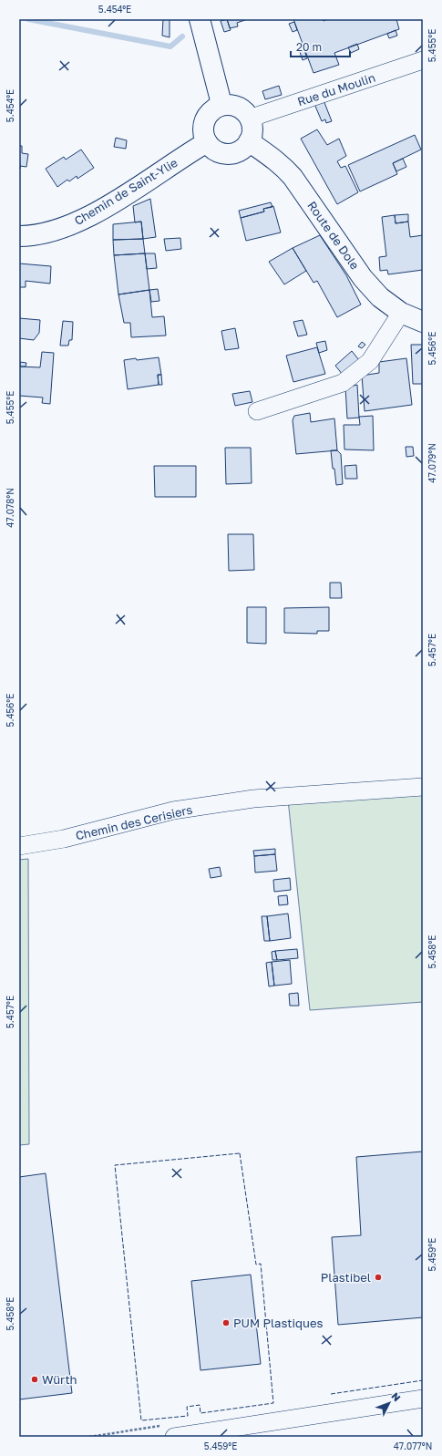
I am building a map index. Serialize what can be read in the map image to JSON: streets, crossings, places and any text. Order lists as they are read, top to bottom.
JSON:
{
  "streets": {
    "main road": ["Chemin de Saint-Ylie", "Route de Dole"],
    "street": ["Rue du Moulin", "Chemin des Cerisiers"]
  },
  "crossings": [
    ["Rue du Moulin", "Chemin de Saint-Ylie"],
    ["Rue du Moulin", "Route de Dole"],
    ["Chemin de Saint-Ylie", "Route de Dole"]
  ],
  "places": ["Plastibel", "PUM Plastiques", "Würth"],
  "scale_bar": "20 m",
  "north": "top right",
  "coordinates": [
    "5.454°E",
    "5.455°E",
    "5.456°E",
    "47.079°N",
    "47.078°N",
    "5.457°E",
    "5.458°E",
    "5.459°E",
    "47.077°N"
  ]
}
